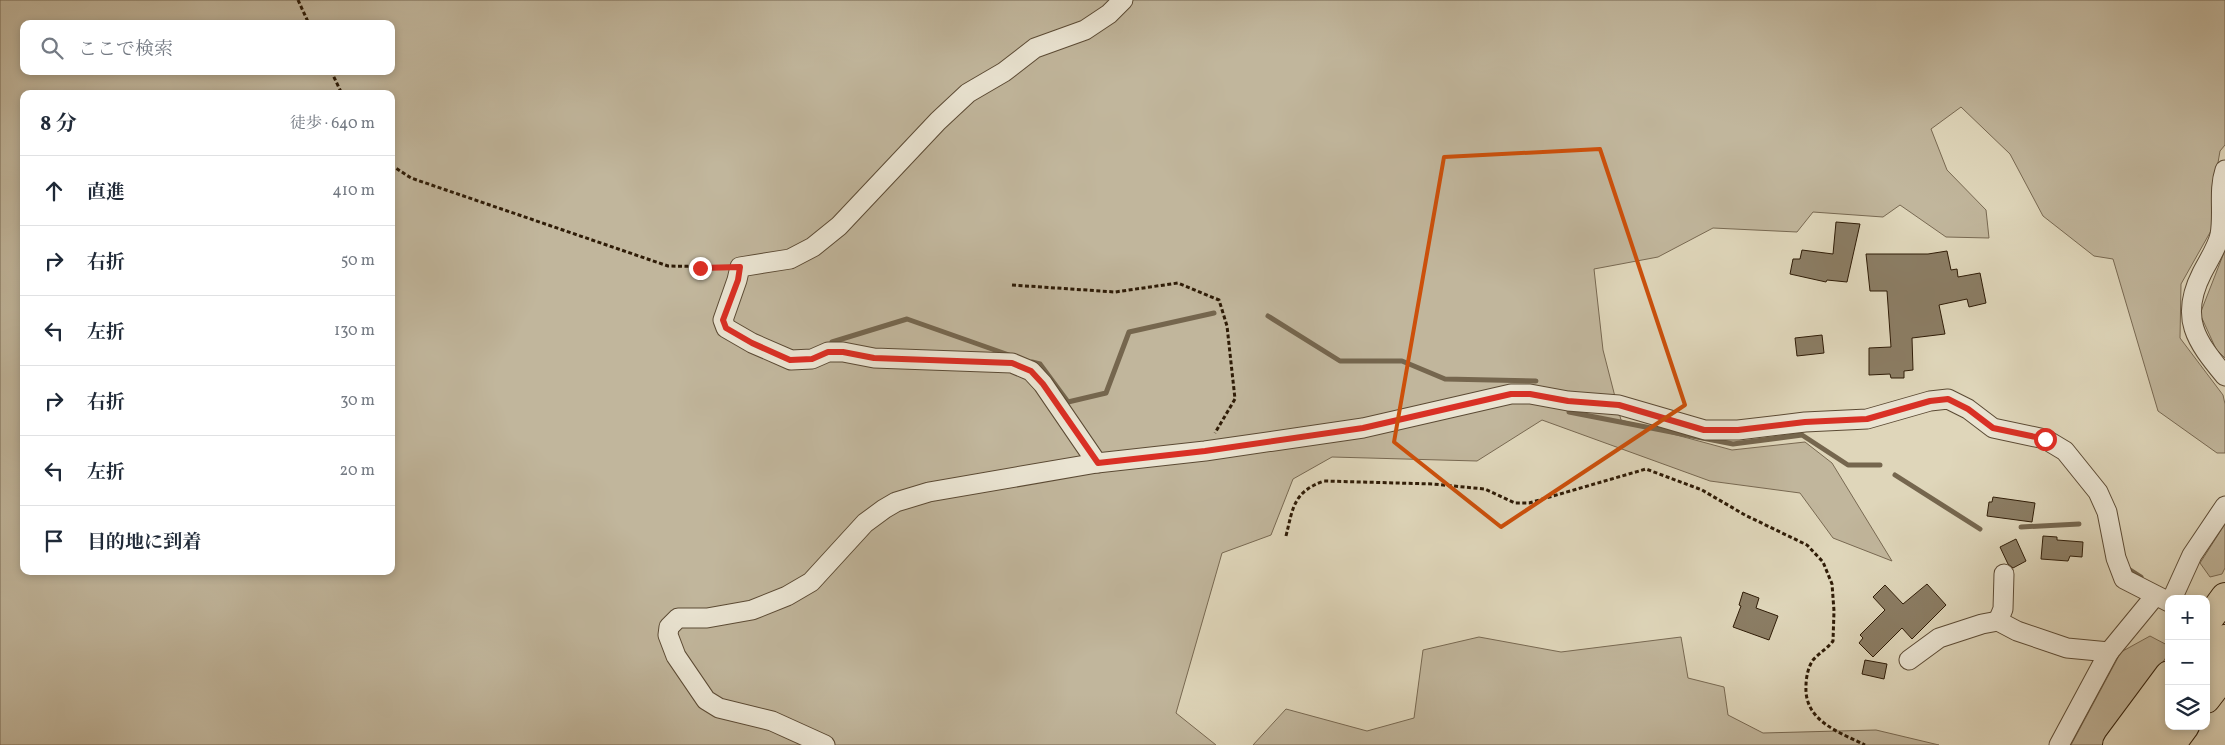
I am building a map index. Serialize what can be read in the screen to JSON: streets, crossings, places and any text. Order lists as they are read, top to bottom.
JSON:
{
  "page": {
    "search": "ここで検索",
    "heading": ["8 分", "徒歩 · 640 m"],
    "list": [
      ["直進", "410 m"],
      ["右折", "50 m"],
      ["左折", "130 m"],
      ["右折", "30 m"],
      ["左折", "20 m"],
      "目的地に到着"
    ],
    "map_buttons": ["+", "−"]
  }
}
